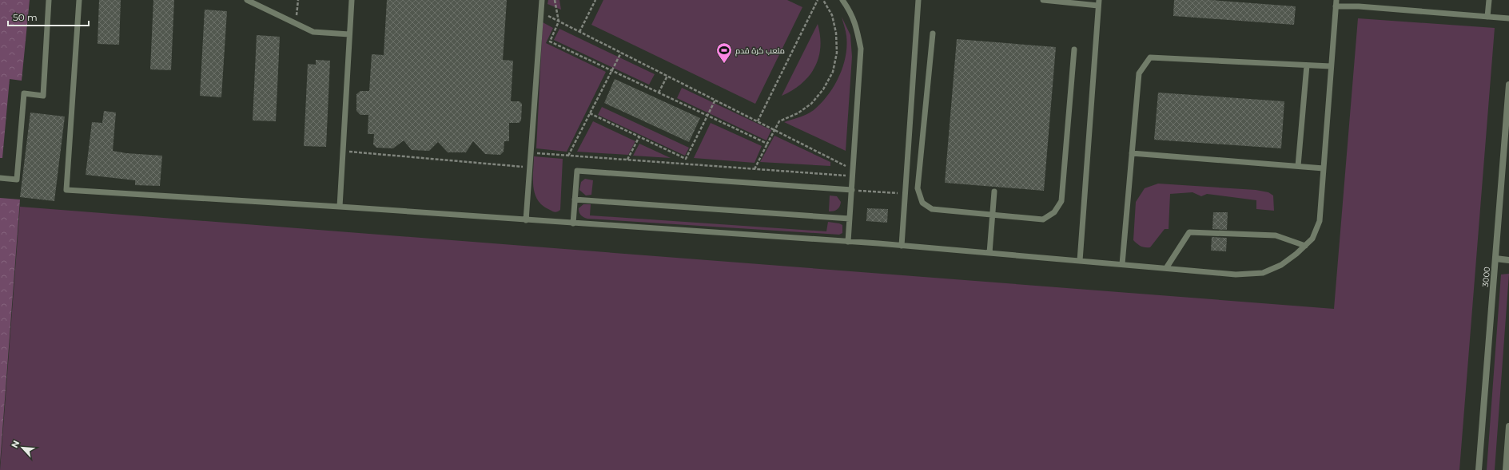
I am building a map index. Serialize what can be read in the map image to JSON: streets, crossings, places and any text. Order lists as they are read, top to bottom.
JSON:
{
  "streets": {
    "street": ["3000"]
  },
  "places": {
    "sports": ["ملعب كرة قدم"]
  },
  "scale_bar": "50 m",
  "north": "top left"
}
